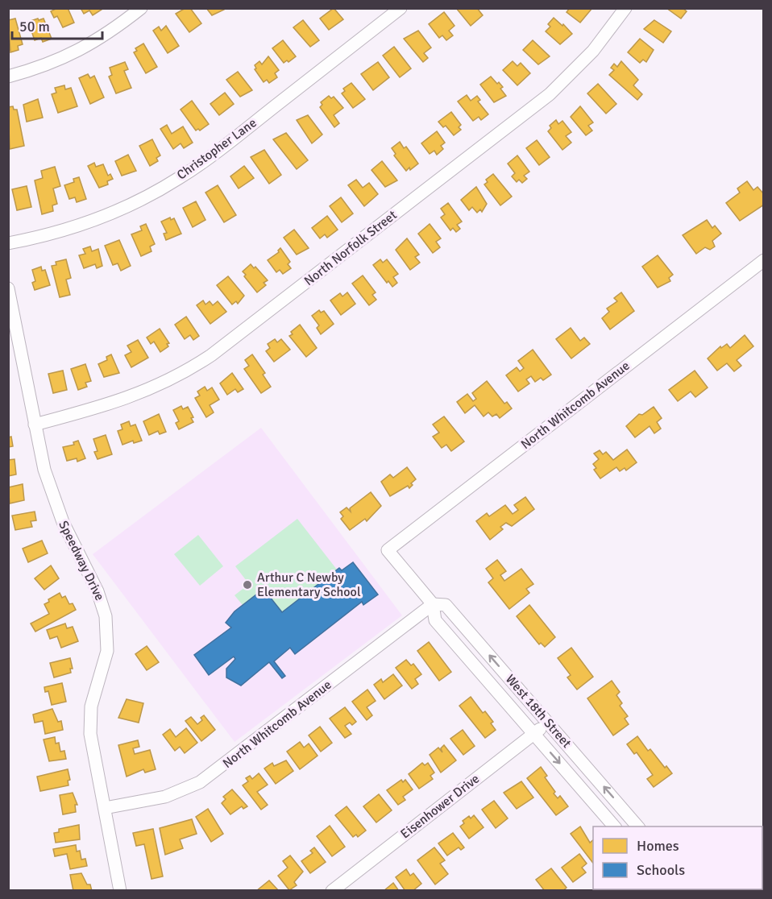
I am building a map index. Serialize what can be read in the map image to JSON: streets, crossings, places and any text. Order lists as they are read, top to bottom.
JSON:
{
  "streets": {
    "street": [
      "Christopher Lane",
      "North Norfolk Street",
      "North Whitcomb Avenue",
      "Speedway Drive",
      "West 18th Street",
      "Eisenhower Drive"
    ]
  },
  "crossings": [
    ["North Norfolk Street", "Speedway Drive"],
    ["North Whitcomb Avenue", "Speedway Drive"],
    ["North Whitcomb Avenue", "West 18th Street"],
    ["West 18th Street", "Eisenhower Drive"]
  ],
  "places": ["Arthur C Newby Elementary School"],
  "legend": ["Homes", "Schools"],
  "scale_bar": "50 m"
}
